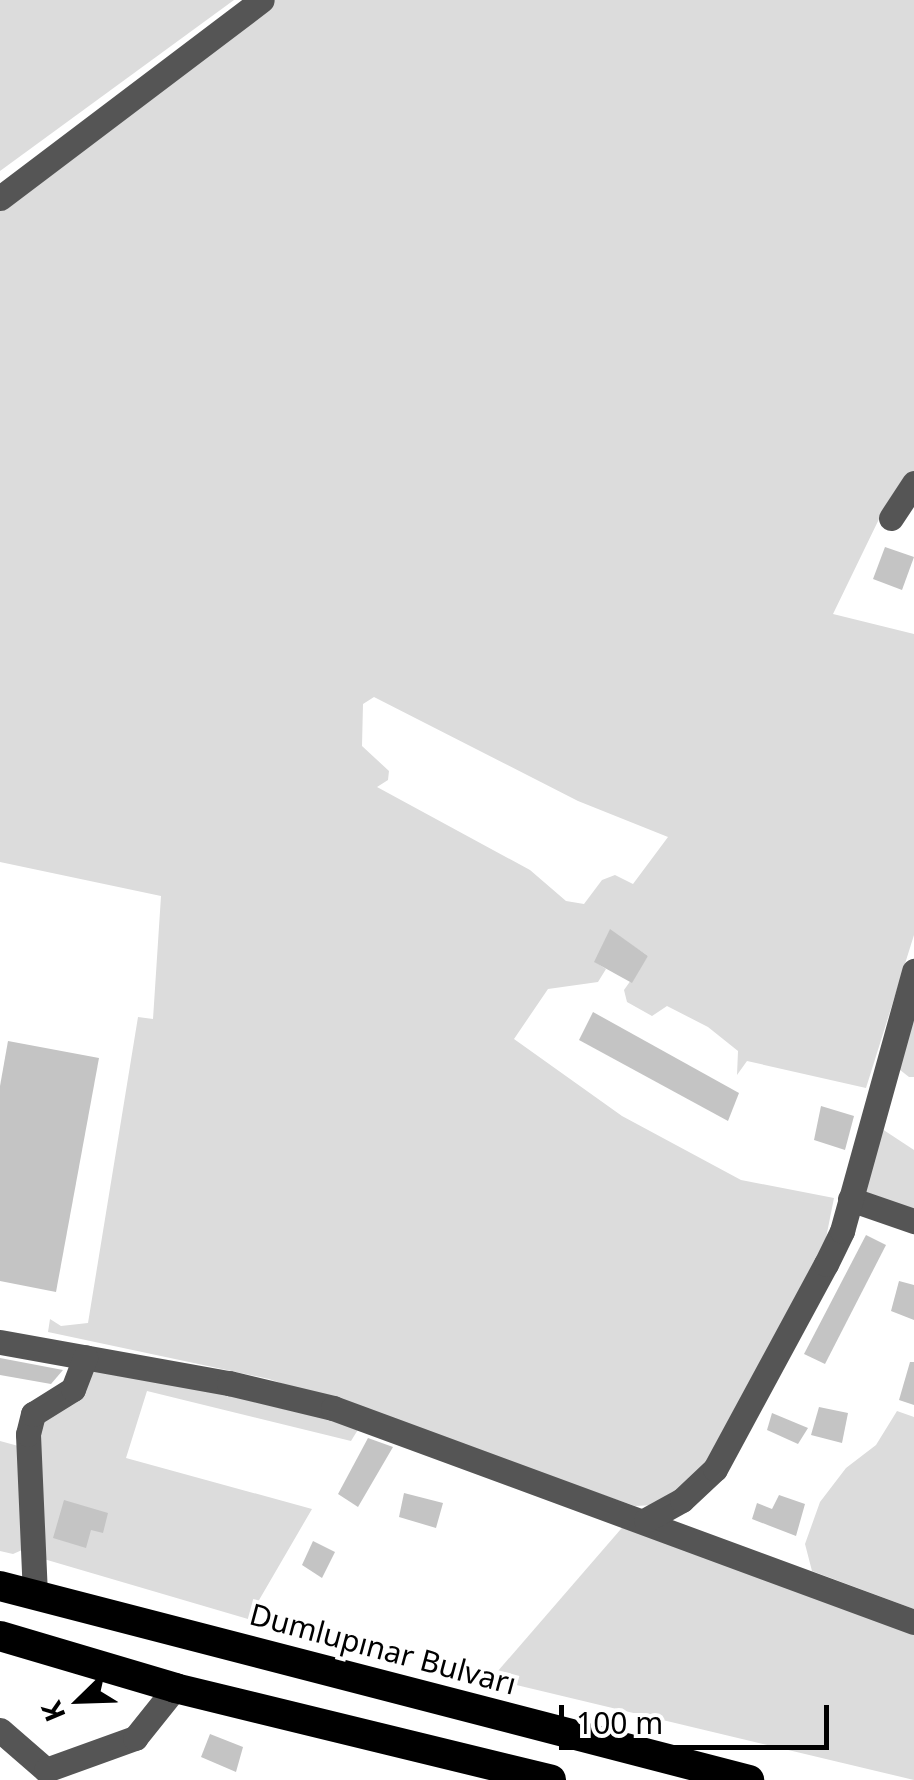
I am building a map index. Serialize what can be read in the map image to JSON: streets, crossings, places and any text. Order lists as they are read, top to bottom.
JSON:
{
  "streets": {
    "highway": ["Dumlupınar Bulvarı"]
  },
  "scale_bar": "100 m",
  "north": "bottom left"
}
